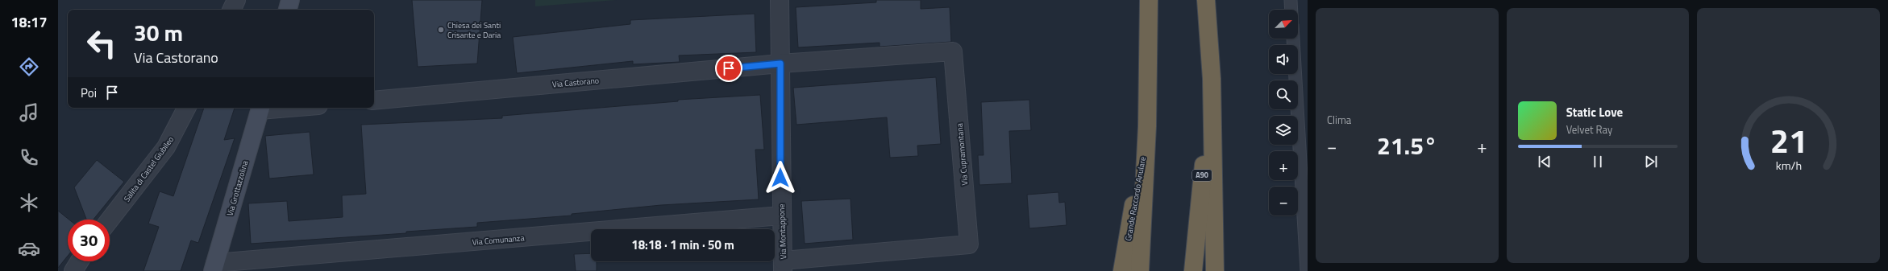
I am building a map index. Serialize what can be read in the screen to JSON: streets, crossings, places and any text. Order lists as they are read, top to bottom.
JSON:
{
  "streets": {
    "highway": ["A90", "Grande Raccordo Anulare"],
    "street": [
      "Via Castorano",
      "Via Cupramontana",
      "Salita di Castel Giubileo",
      "Via Grottazzolina",
      "Via Montappone",
      "Via Comunanza"
    ]
  },
  "crossings": [
    ["Via Castorano", "Via Cupramontana"],
    ["Via Castorano", "Via Montappone"],
    ["Via Cupramontana", "Via Montappone"],
    ["Via Grottazzolina", "Via Comunanza"],
    ["Via Montappone", "Via Comunanza"]
  ],
  "places": ["Chiesa dei Santi Crisante e Daria"],
  "north": "top right",
  "page": {
    "tabs": "18:17",
    "tile": "Clima",
    "map_buttons": ["+", "−"],
    "turn": ["30 m", "Via Castorano"],
    "then": "Poi",
    "song": ["Static Love", "Velvet Ray"],
    "heat": ["−", "21.5°", "+"],
    "limit": "30",
    "trip": "18:18 · 1 min · 50 m",
    "gauge": ["21", "km/h"]
  }
}
